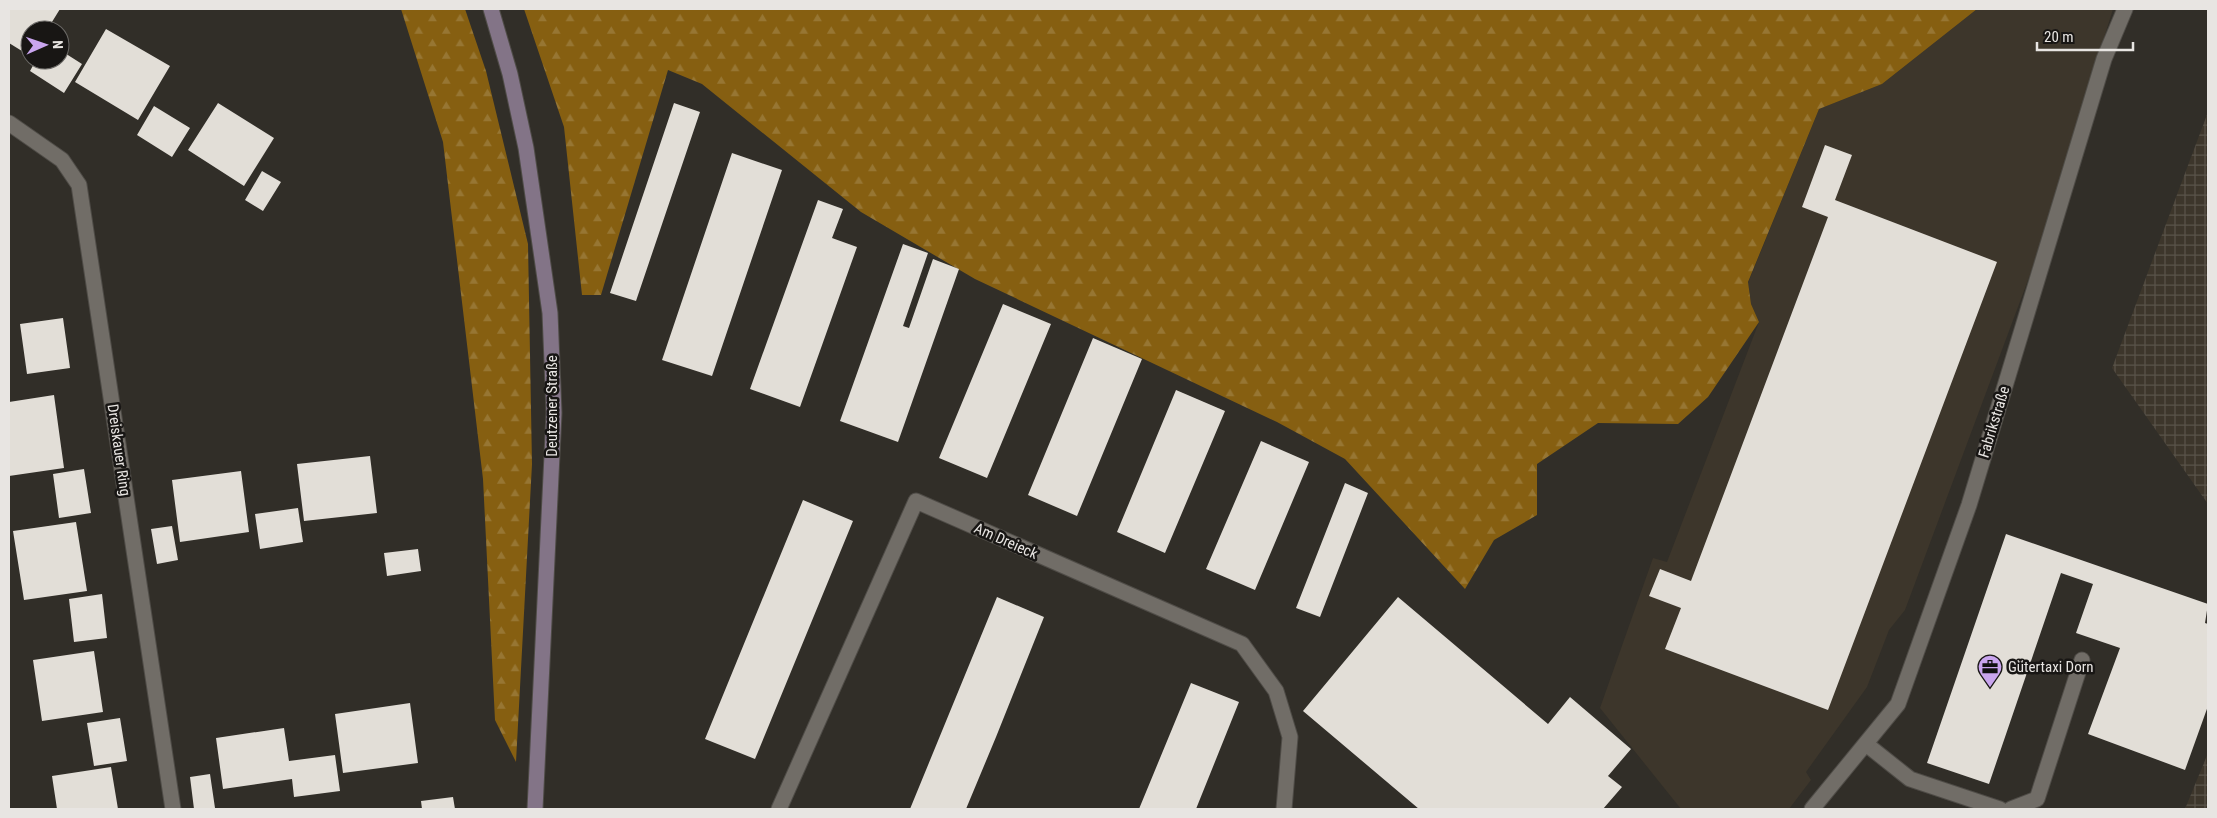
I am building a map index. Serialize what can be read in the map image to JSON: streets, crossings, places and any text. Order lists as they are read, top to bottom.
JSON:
{
  "streets": {
    "main road": ["Deutzener Straße"],
    "street": ["Fabrikstraße", "Dreiskauer Ring", "Am Dreieck"]
  },
  "places": {
    "office": ["Gütertaxi Dorn"]
  },
  "scale_bar": "20 m",
  "north": "right"
}
